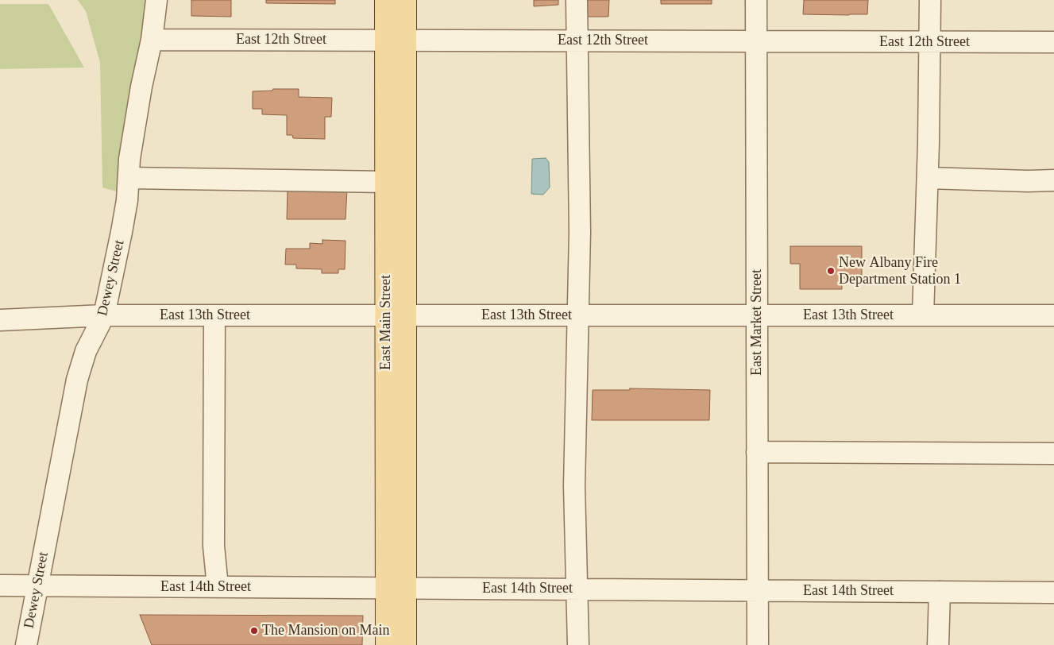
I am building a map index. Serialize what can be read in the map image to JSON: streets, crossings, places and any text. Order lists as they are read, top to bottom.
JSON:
{
  "streets": {
    "main road": ["East Main Street"],
    "street": [
      "East 12th Street",
      "Dewey Street",
      "East 13th Street",
      "East Market Street",
      "East 14th Street"
    ]
  },
  "crossings": [
    ["East 12th Street", "Dewey Street"],
    ["East 12th Street", "East Main Street"],
    ["East 12th Street", "East Market Street"],
    ["Dewey Street", "East 13th Street"],
    ["Dewey Street", "East 14th Street"],
    ["East 13th Street", "East Main Street"],
    ["East 13th Street", "East Market Street"],
    ["East Main Street", "East 14th Street"],
    ["East Market Street", "East 14th Street"]
  ],
  "places": ["New Albany Fire Department Station 1", "The Mansion on Main"]
}
